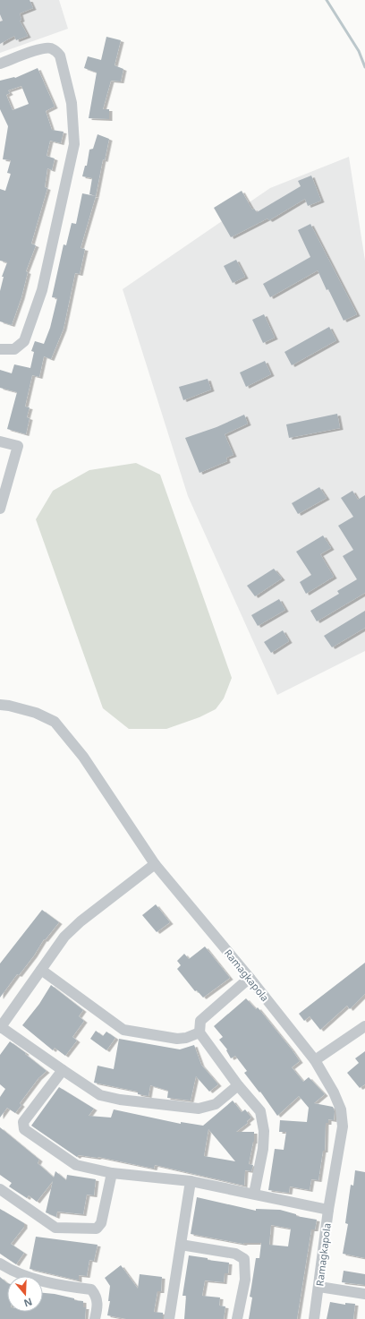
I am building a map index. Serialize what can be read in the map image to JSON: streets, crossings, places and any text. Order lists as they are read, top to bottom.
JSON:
{
  "streets": {
    "street": ["Ramagkapola"]
  },
  "north": "bottom"
}
